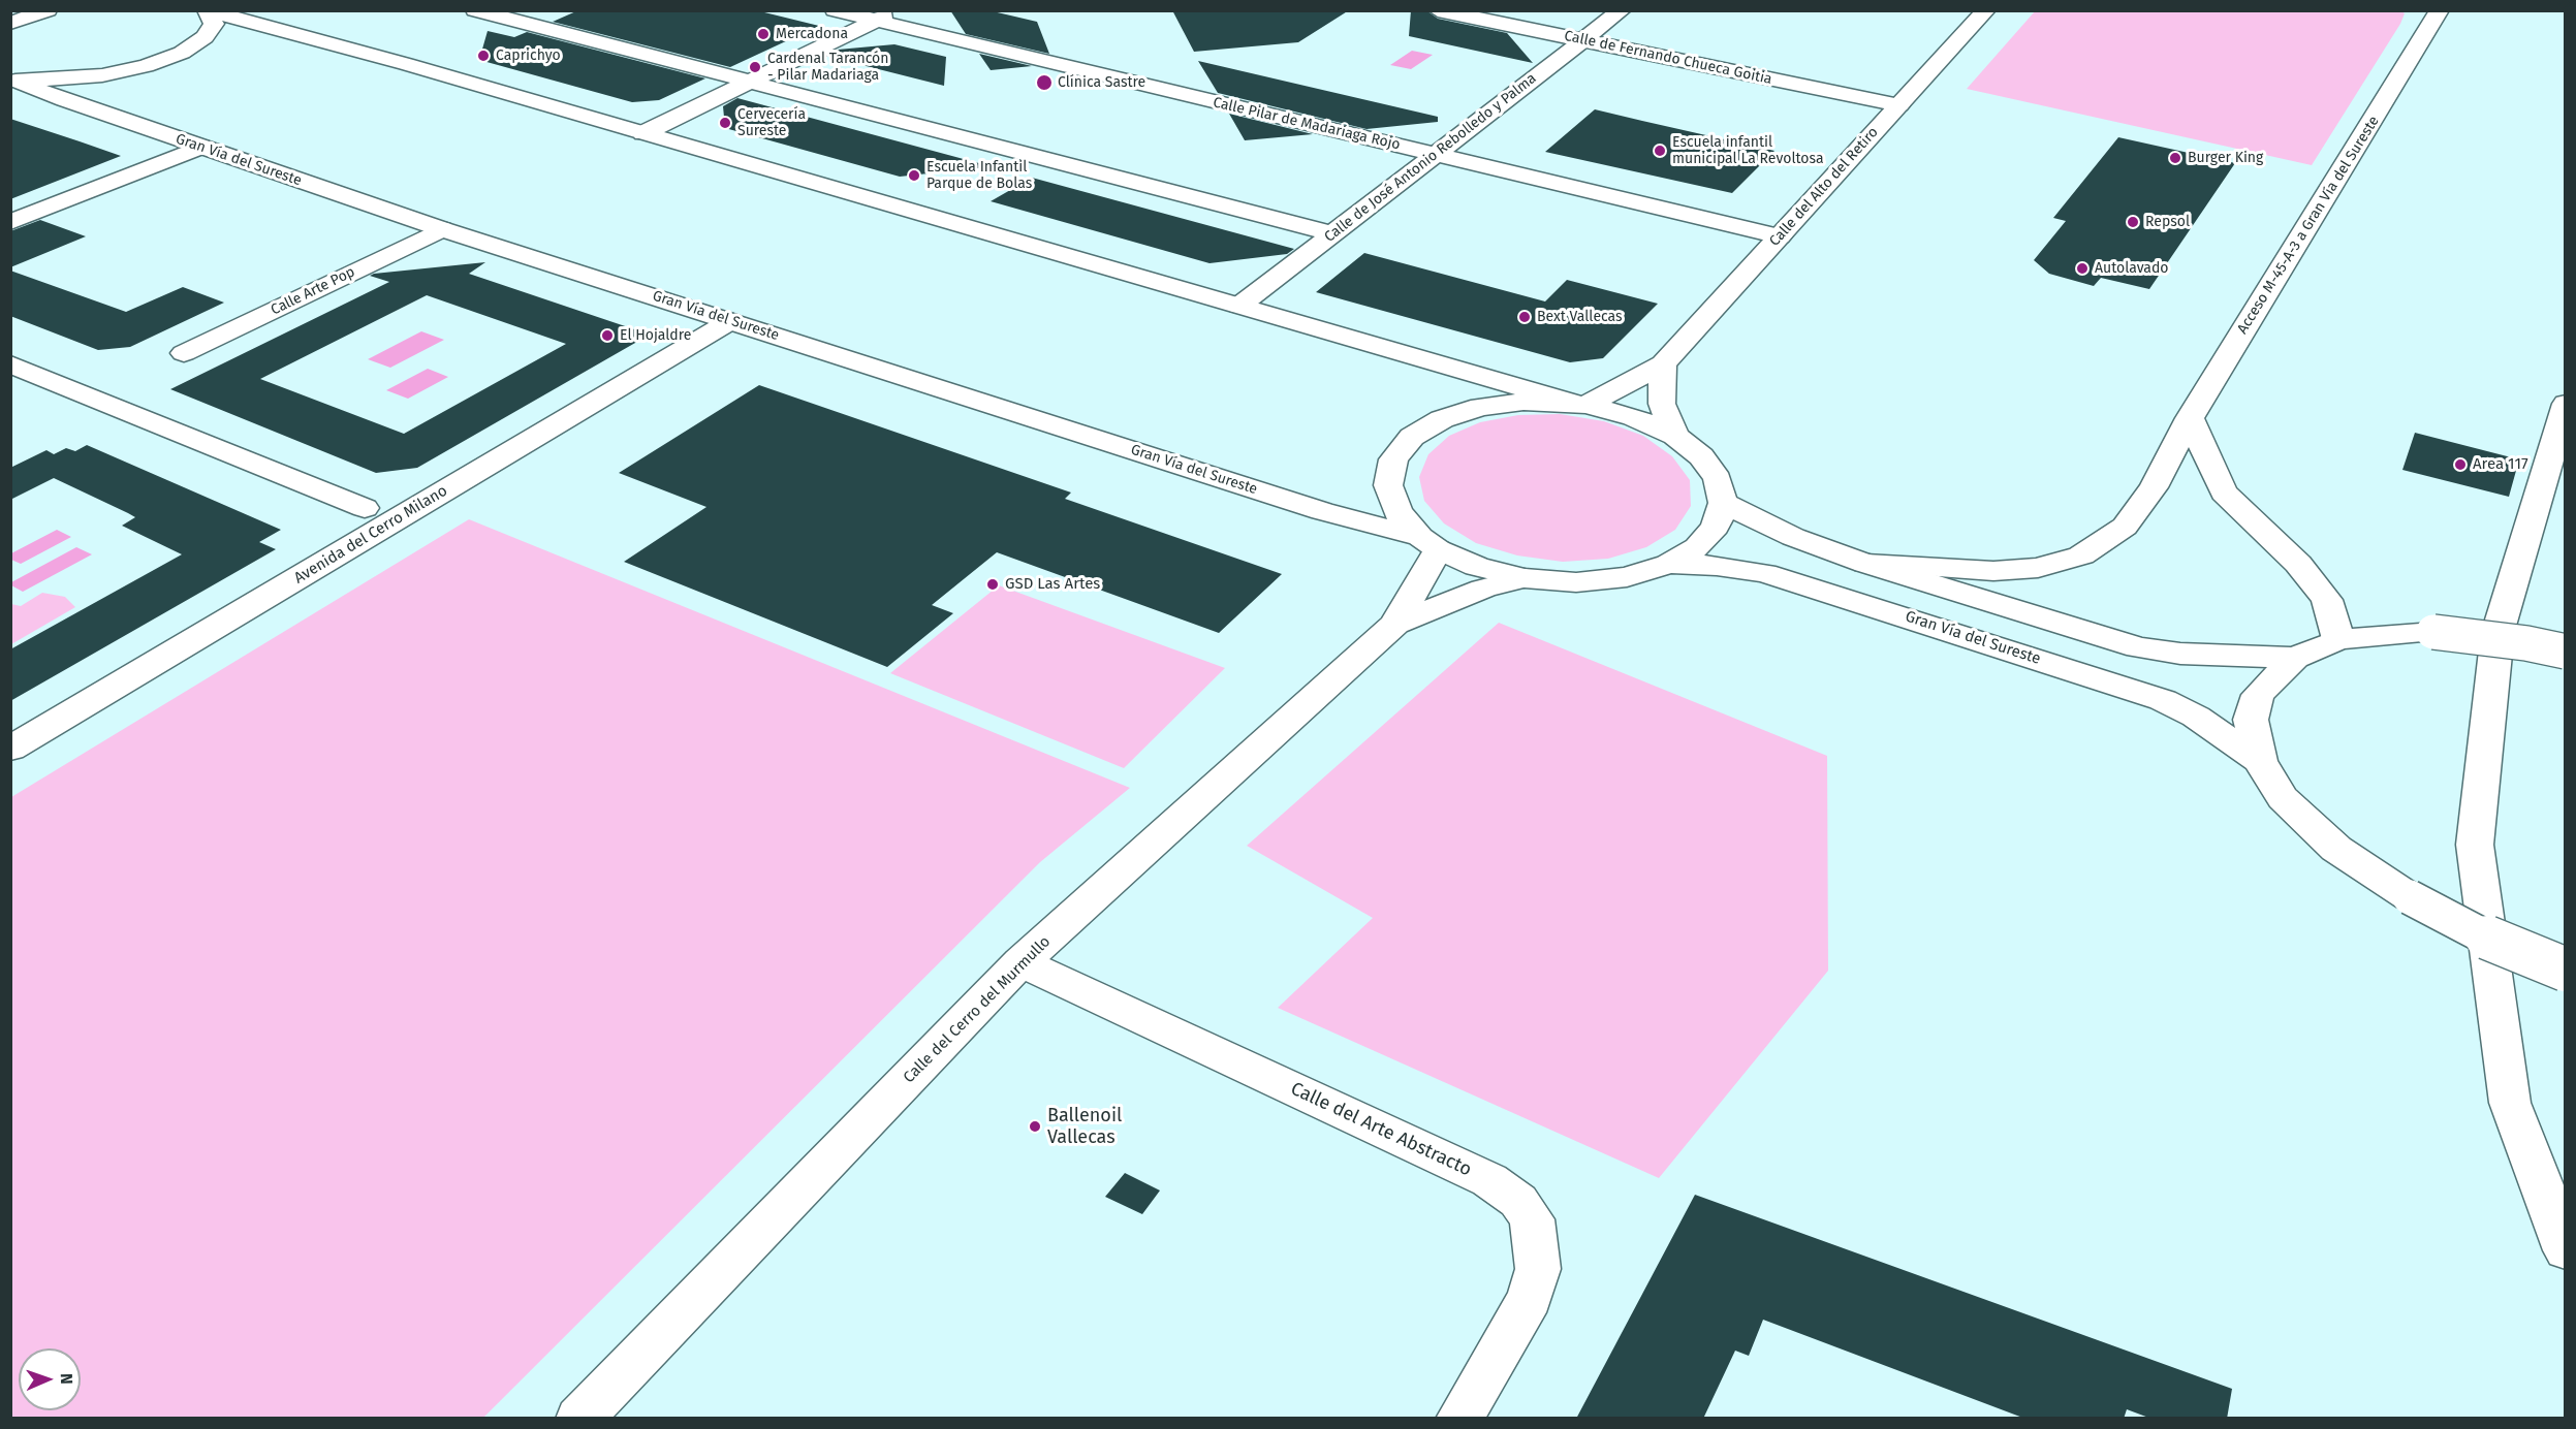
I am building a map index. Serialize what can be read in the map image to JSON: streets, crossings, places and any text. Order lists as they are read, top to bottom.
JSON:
{
  "streets": {
    "main road": [
      "Calle de Fernando Chueca Goitia",
      "Calle Pilar de Madariaga Rojo",
      "Calle de José Antonio Rebolledo y Palma",
      "Gran Vía del Sureste",
      "Calle del Alto del Retiro",
      "Acceso M-45-A-3 a Gran Vía del Sureste",
      "Calle Arte Pop",
      "Avenida del Cerro Milano",
      "Calle del Cerro del Murmullo",
      "Calle del Arte Abstracto"
    ]
  },
  "crossings": [
    ["Calle de Fernando Chueca Goitia", "Calle de José Antonio Rebolledo y Palma"],
    ["Calle de Fernando Chueca Goitia", "Calle del Alto del Retiro"],
    ["Calle Pilar de Madariaga Rojo", "Calle de José Antonio Rebolledo y Palma"],
    ["Calle Pilar de Madariaga Rojo", "Calle del Alto del Retiro"],
    ["Gran Vía del Sureste", "Calle Arte Pop"],
    ["Gran Vía del Sureste", "Avenida del Cerro Milano"],
    ["Gran Vía del Sureste", "Calle del Cerro del Murmullo"],
    ["Calle del Cerro del Murmullo", "Calle del Arte Abstracto"]
  ],
  "places": [
    "Mercadona",
    "Caprichyo",
    "Cardenal Tarancón - Pilar Madariaga",
    "Clínica Sastre",
    "Cervecería Sureste",
    "Escuela infantil municipal La Revoltosa",
    "Burger King",
    "Escuela Infantil Parque de Bolas",
    "Repsol",
    "Autolavado",
    "Bext Vallecas",
    "El Hojaldre",
    "Area 117",
    "GSD Las Artes",
    "Ballenoil Vallecas"
  ],
  "north": "right"
}
